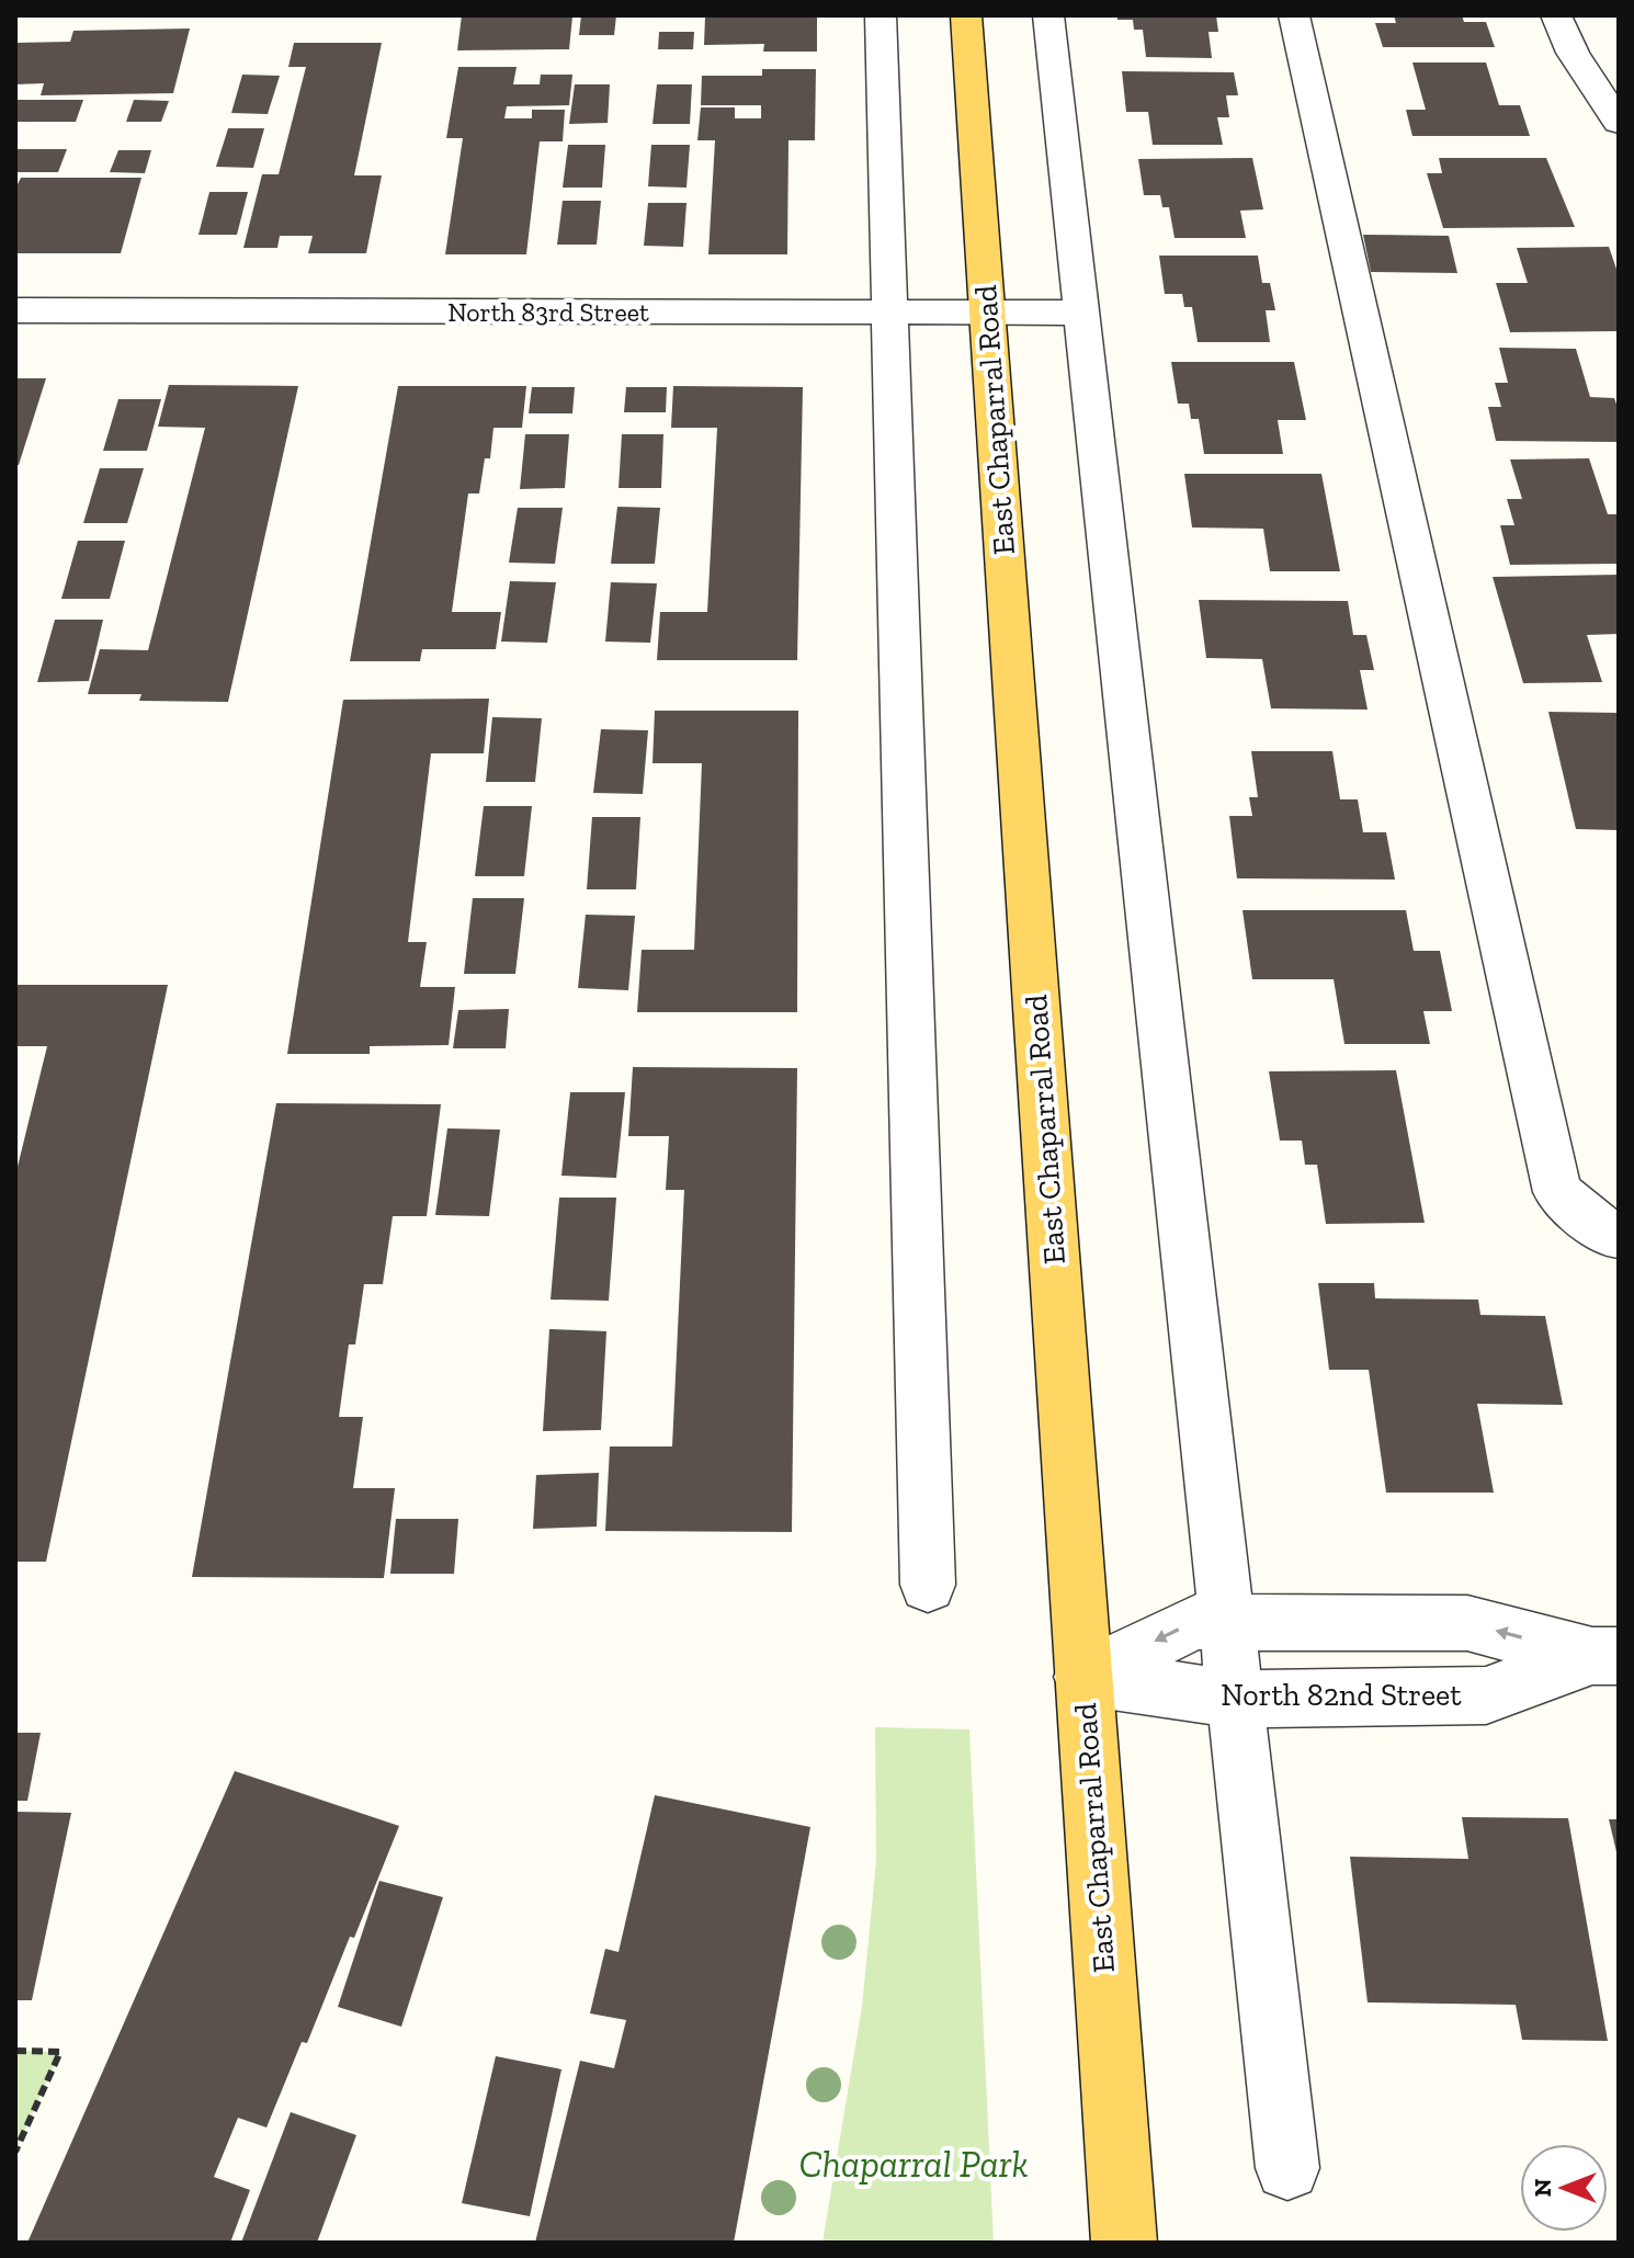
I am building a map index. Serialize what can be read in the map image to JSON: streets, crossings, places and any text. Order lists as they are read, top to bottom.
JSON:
{
  "streets": {
    "main road": ["East Chaparral Road"],
    "street": ["North 83rd Street", "North 82nd Street"]
  },
  "crossings": [
    ["North 83rd Street", "East Chaparral Road"],
    ["East Chaparral Road", "North 82nd Street"]
  ],
  "parks": ["Chaparral Park"],
  "north": "left"
}
